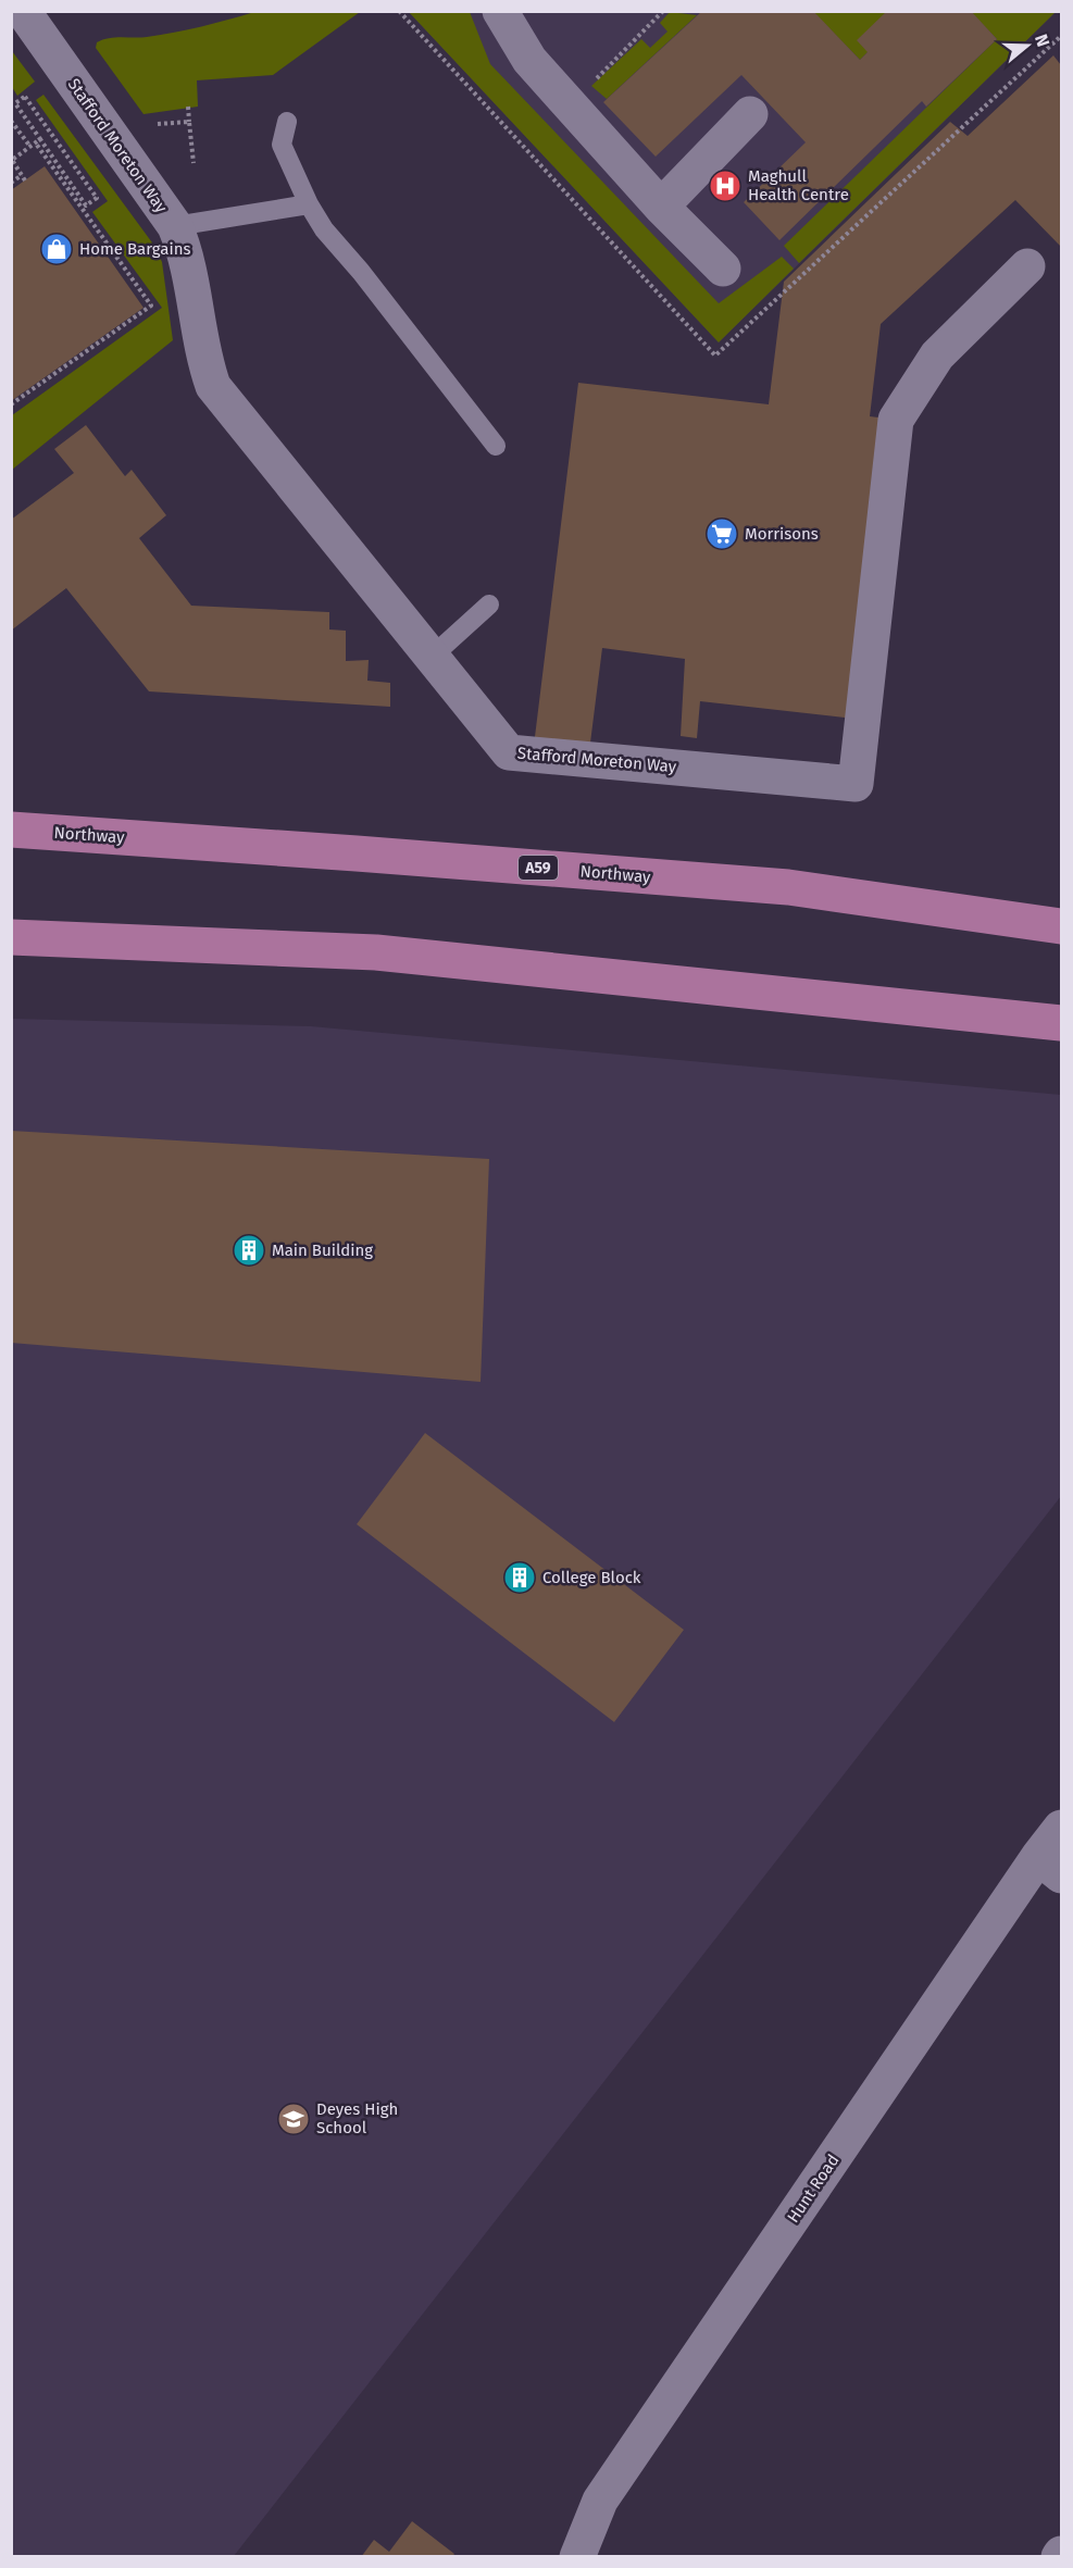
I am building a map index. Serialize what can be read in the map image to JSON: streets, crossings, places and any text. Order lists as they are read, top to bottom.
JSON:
{
  "streets": {
    "highway": ["Northway", "A59"],
    "street": ["Stafford Moreton Way", "Hunt Road"]
  },
  "places": {
    "hospital": ["Maghull Health Centre"],
    "shop": ["Home Bargains"],
    "supermarket": ["Morrisons"],
    "building": ["Main Building", "College Block"],
    "school or university": ["Deyes High School"]
  },
  "north": "right"
}
